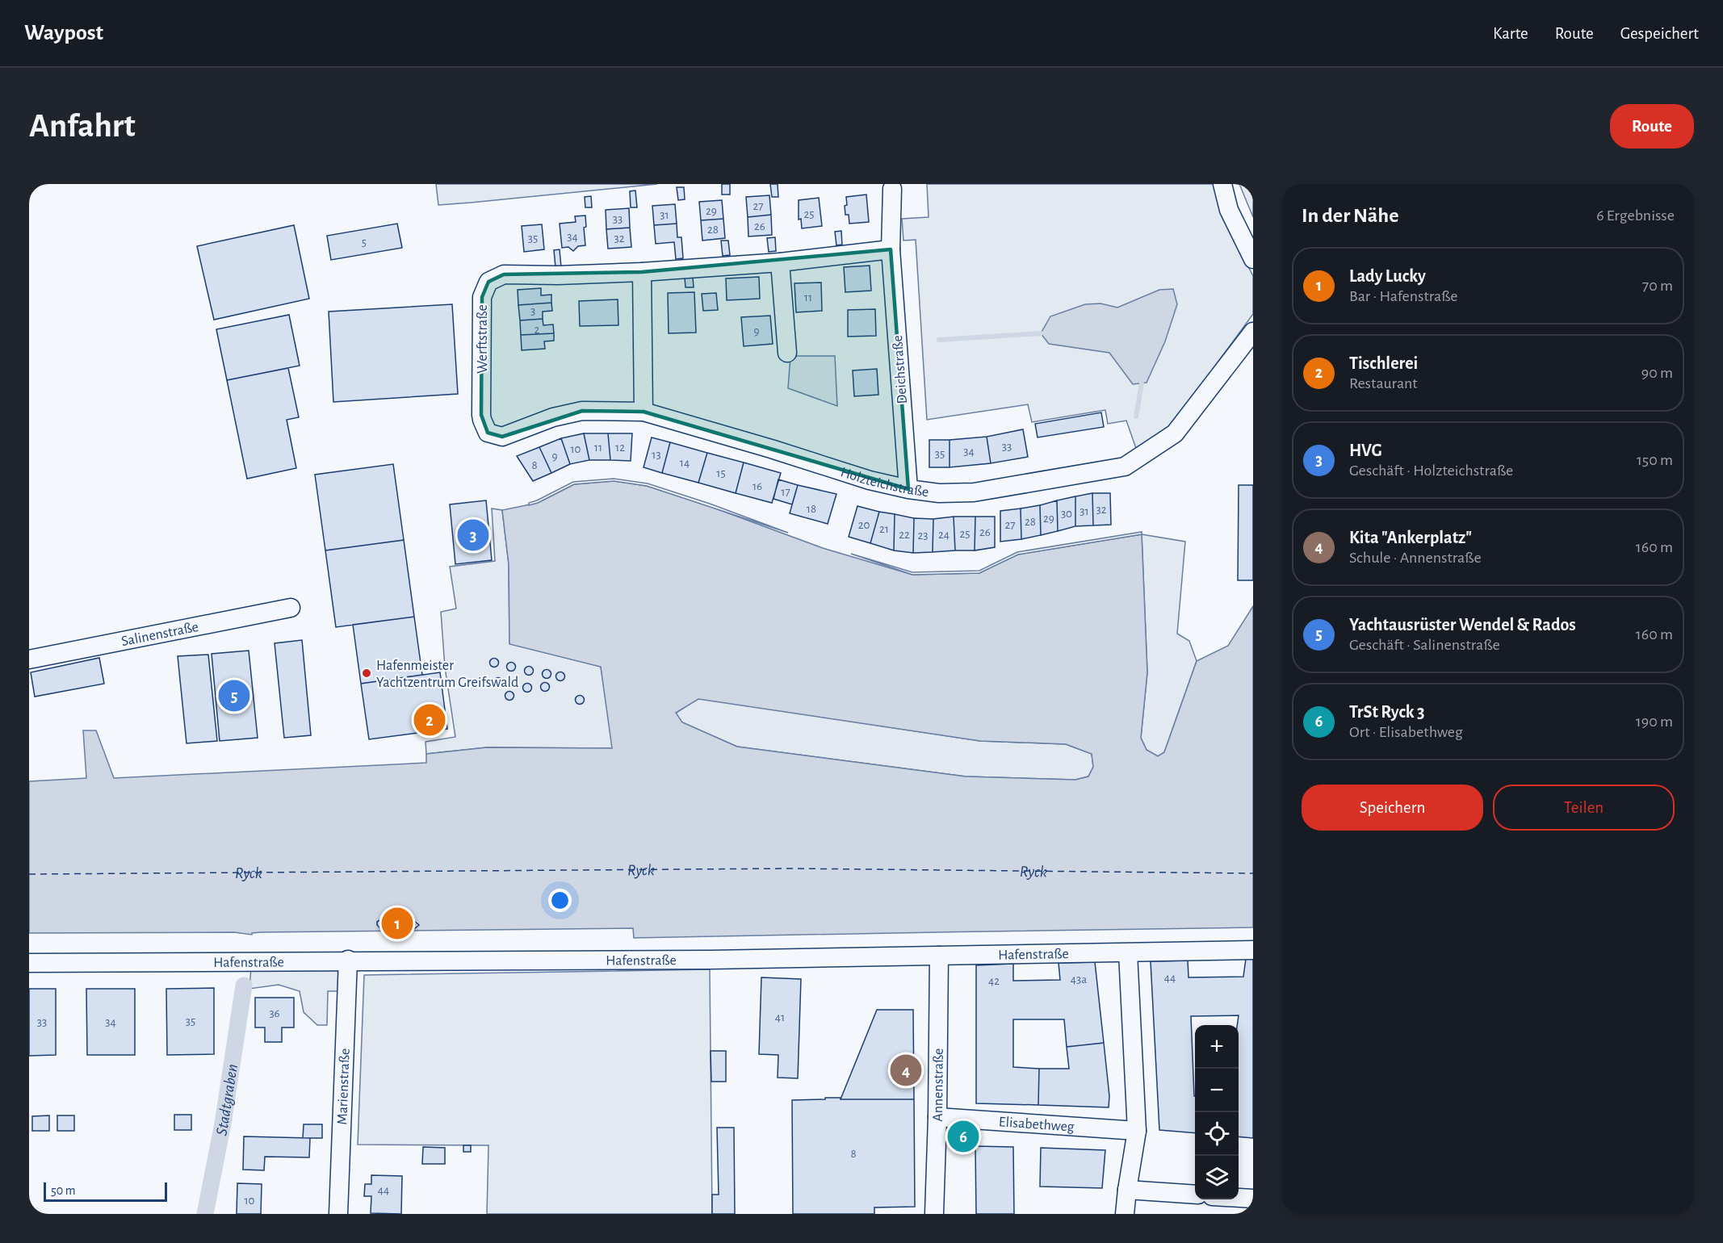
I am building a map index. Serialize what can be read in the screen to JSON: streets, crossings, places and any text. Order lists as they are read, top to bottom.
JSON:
{
  "streets": {
    "street": [
      "Werftstraße",
      "Deichstraße",
      "Holzteichstraße",
      "Salinenstraße",
      "Hafenstraße",
      "Annenstraße",
      "Marienstraße",
      "Elisabethweg"
    ]
  },
  "crossings": [
    ["Werftstraße", "Holzteichstraße"],
    ["Deichstraße", "Holzteichstraße"],
    ["Hafenstraße", "Annenstraße"],
    ["Hafenstraße", "Marienstraße"],
    ["Annenstraße", "Elisabethweg"]
  ],
  "water": ["Ryck", "Stadtgraben"],
  "places": ["Hafenmeister Yachtzentrum Greifswald"],
  "house_numbers": [
    "27",
    "29",
    "25",
    "31",
    "33",
    "26",
    "28",
    "34",
    "35",
    "32",
    "5",
    "11",
    "3",
    "2",
    "9",
    "33",
    "11",
    "12",
    "10",
    "34",
    "35",
    "13",
    "9",
    "14",
    "8",
    "15",
    "16",
    "17",
    "18",
    "32",
    "31",
    "30",
    "29",
    "28",
    "20",
    "27",
    "21",
    "26",
    "25",
    "22",
    "24",
    "23",
    "44",
    "43a",
    "42",
    "36",
    "41",
    "35",
    "33",
    "34",
    "8",
    "44",
    "10"
  ],
  "scale_bar": "50 m",
  "page": {
    "header": "Waypost",
    "nav": ["Karte", "Route", "Gespeichert"],
    "buttons": [
      "Route",
      ["Speichern", "Teilen"]
    ],
    "title": "Anfahrt",
    "heading": ["In der Nähe", "6 Ergebnisse"],
    "list": [
      {
        "mark": "1",
        "name": "Lady Lucky",
        "note": "Bar · Hafenstraße",
        "value": "70 m"
      },
      {
        "mark": "2",
        "name": "Tischlerei",
        "note": "Restaurant",
        "value": "90 m"
      },
      {
        "mark": "3",
        "name": "HVG",
        "note": "Geschäft · Holzteichstraße",
        "value": "150 m"
      },
      {
        "mark": "4",
        "name": "Kita \"Ankerplatz\"",
        "note": "Schule · Annenstraße",
        "value": "160 m"
      },
      {
        "mark": "5",
        "name": "Yachtausrüster Wendel & Rados",
        "note": "Geschäft · Salinenstraße",
        "value": "160 m"
      },
      {
        "mark": "6",
        "name": "TrSt Ryck 3",
        "note": "Ort · Elisabethweg",
        "value": "190 m"
      }
    ],
    "pins": [
      "3",
      "5",
      "2",
      "1",
      "4",
      "6"
    ],
    "map_buttons": ["+", "−"],
    "scale": "50 m"
  }
}
